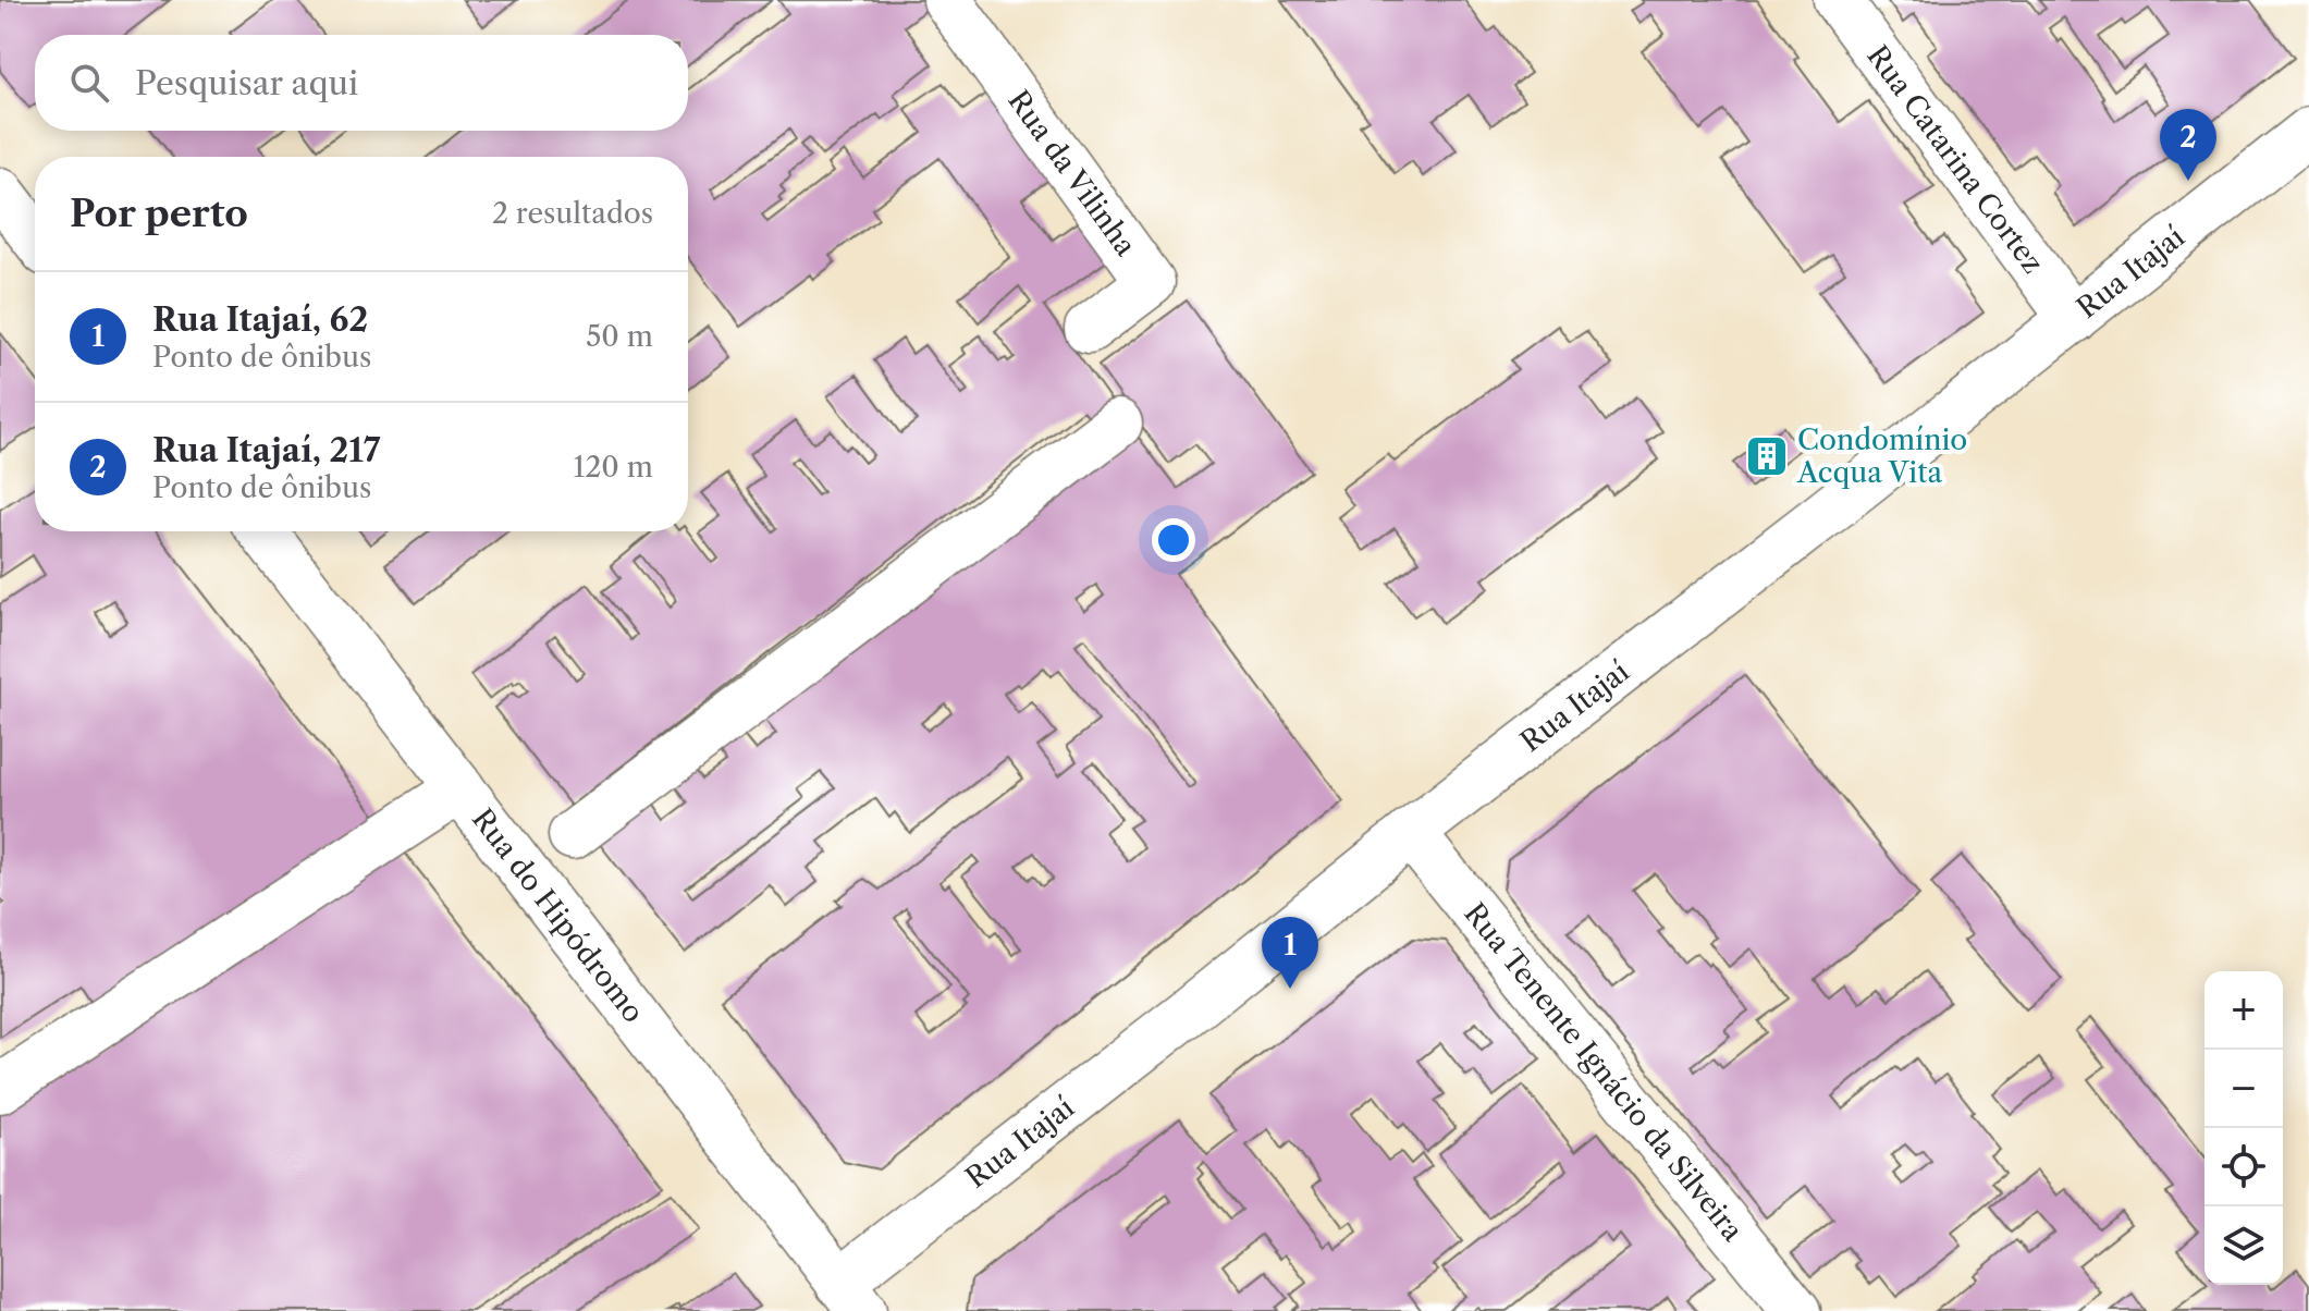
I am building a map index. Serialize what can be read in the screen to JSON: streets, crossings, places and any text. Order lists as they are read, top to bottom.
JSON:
{
  "streets": {
    "street": [
      "Rua Catarina Cortez",
      "Rua da Vilinha",
      "Rua Itajaí",
      "Rua do Hipódromo",
      "Rua Tenente Ignácio da Silveira"
    ]
  },
  "crossings": [
    ["Rua Catarina Cortez", "Rua Itajaí"],
    ["Rua Itajaí", "Rua do Hipódromo"],
    ["Rua Itajaí", "Rua Tenente Ignácio da Silveira"]
  ],
  "places": {
    "building": ["Condomínio Acqua Vita"]
  },
  "page": {
    "search": "Pesquisar aqui",
    "pins": ["2", "1"],
    "heading": ["Por perto", "2 resultados"],
    "list": [
      {
        "mark": "1",
        "name": "Rua Itajaí, 62",
        "note": "Ponto de ônibus",
        "value": "50 m"
      },
      {
        "mark": "2",
        "name": "Rua Itajaí, 217",
        "note": "Ponto de ônibus",
        "value": "120 m"
      }
    ],
    "map_buttons": ["+", "−"]
  }
}
